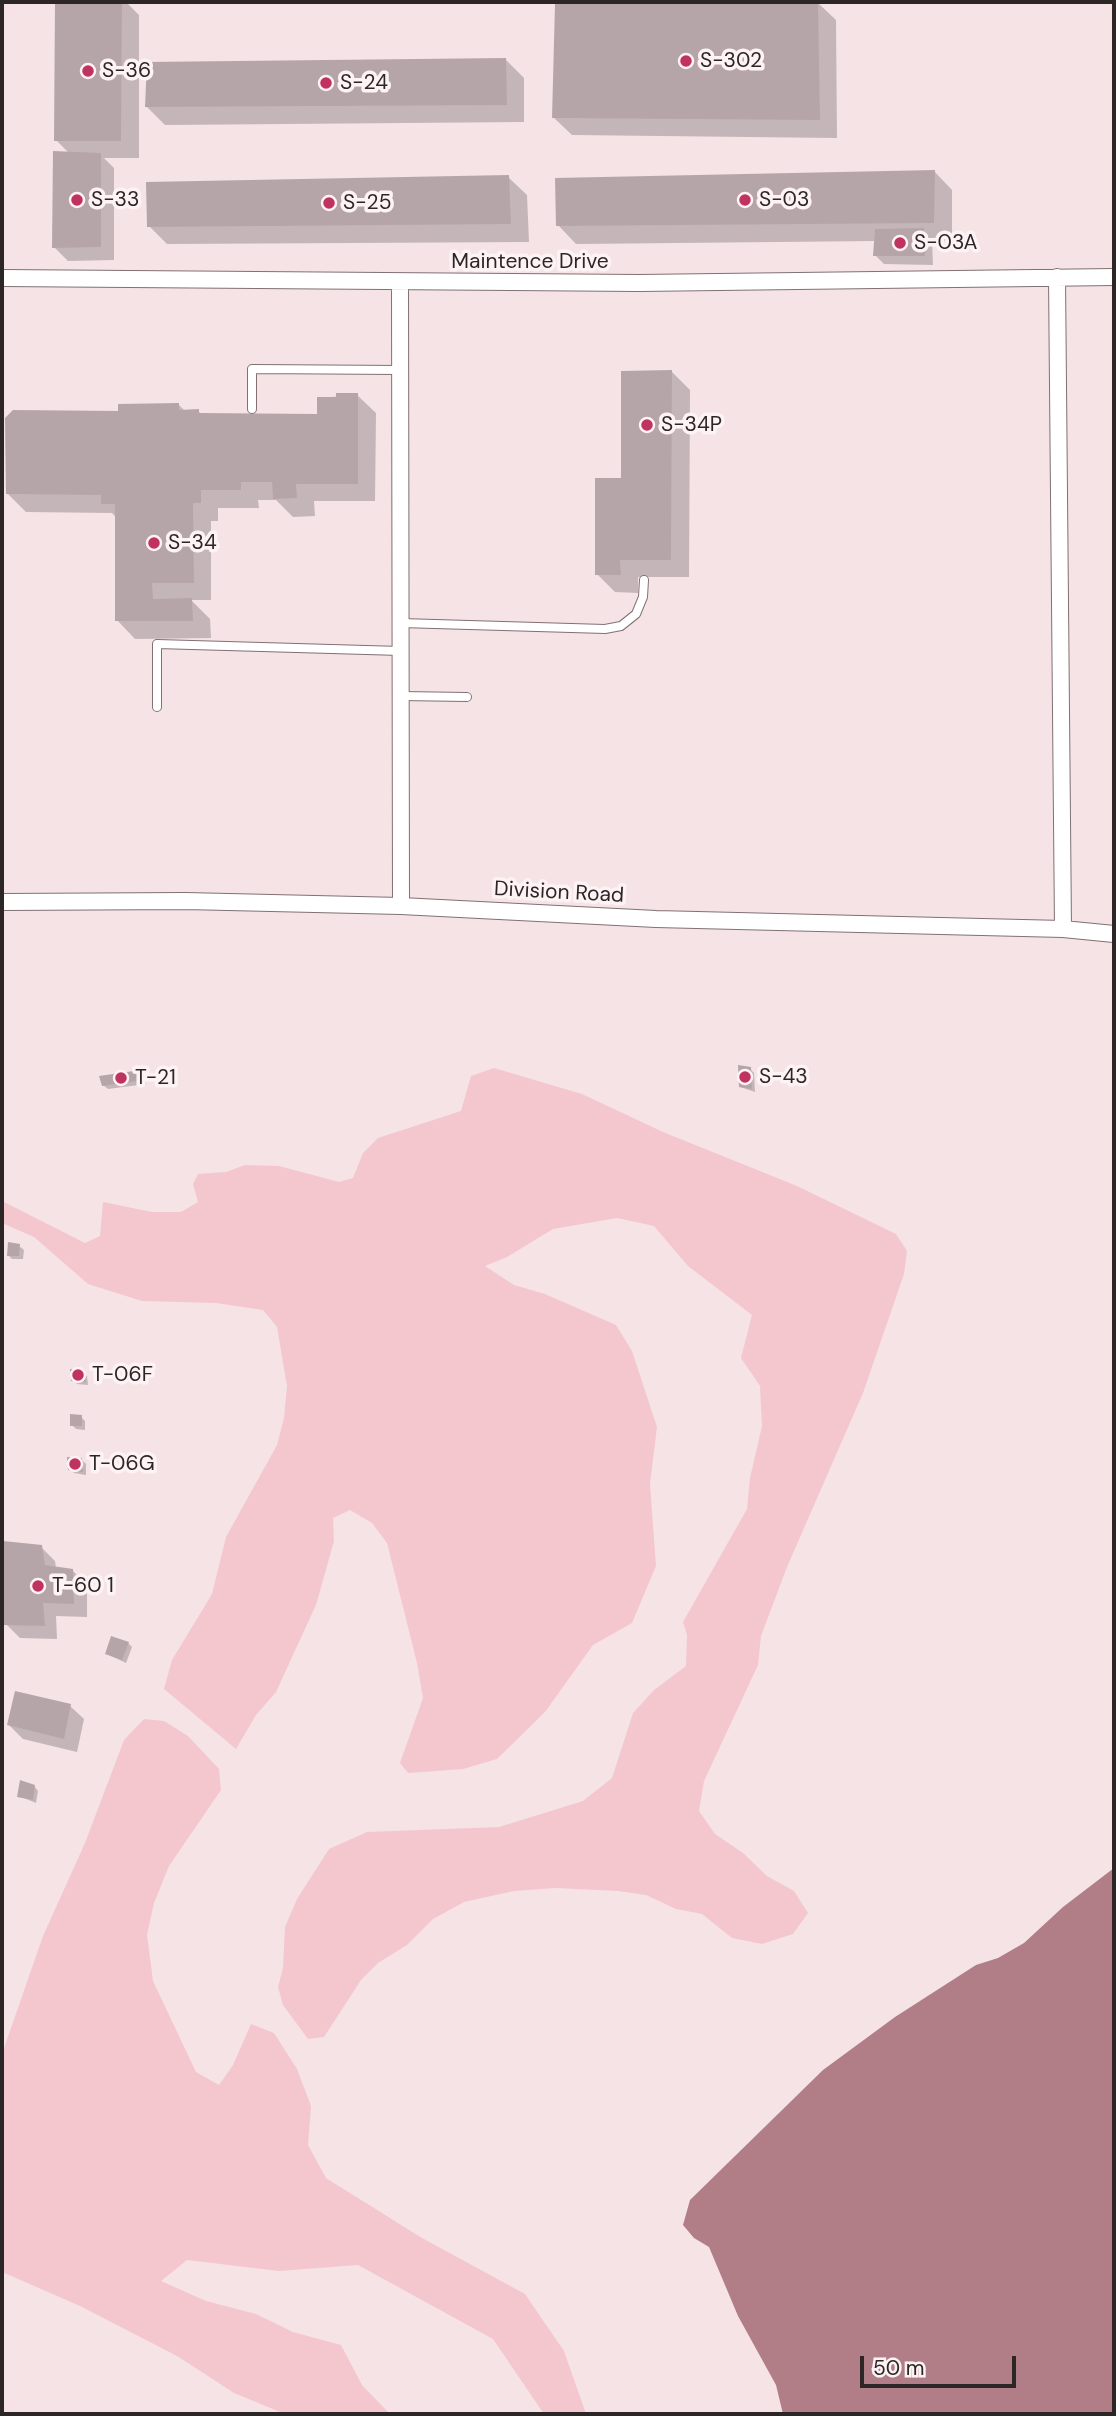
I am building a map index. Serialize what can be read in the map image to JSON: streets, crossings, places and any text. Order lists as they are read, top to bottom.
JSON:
{
  "streets": {
    "street": ["Maintence Drive", "Division Road"]
  },
  "places": [
    "S-302",
    "S-36",
    "S-24",
    "S-33",
    "S-03",
    "S-25",
    "S-03A",
    "S-34P",
    "S-34",
    "S-43",
    "T-21",
    "T-06F",
    "T-06G",
    "T-60 1"
  ],
  "scale_bar": "50 m"
}
